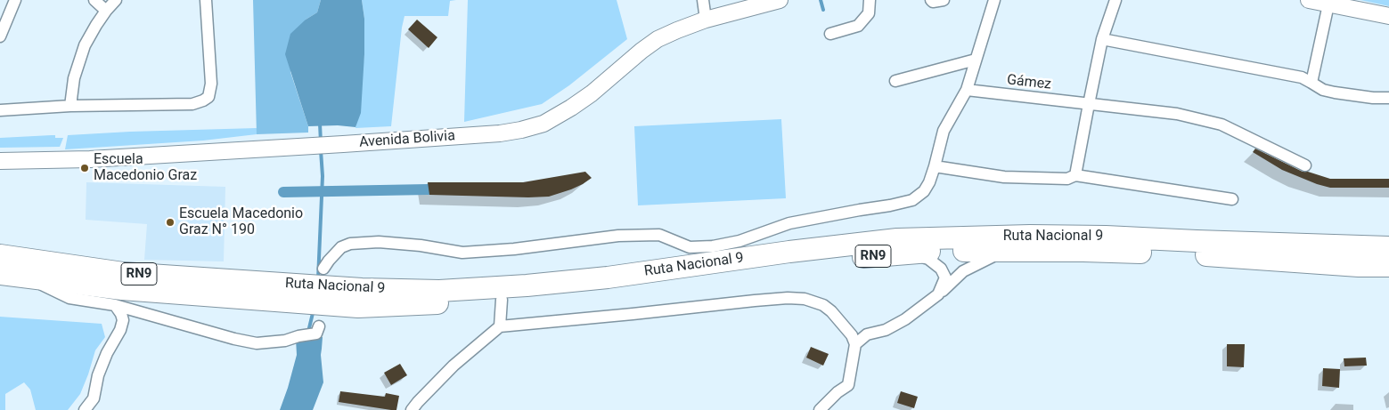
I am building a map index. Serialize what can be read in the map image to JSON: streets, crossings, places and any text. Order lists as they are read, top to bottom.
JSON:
{
  "streets": {
    "highway": ["Ruta Nacional 9", "RN9"],
    "street": ["Gámez", "Avenida Bolivia"]
  },
  "places": ["Escuela Macedonio Graz", "Escuela Macedonio Graz N° 190"]
}
